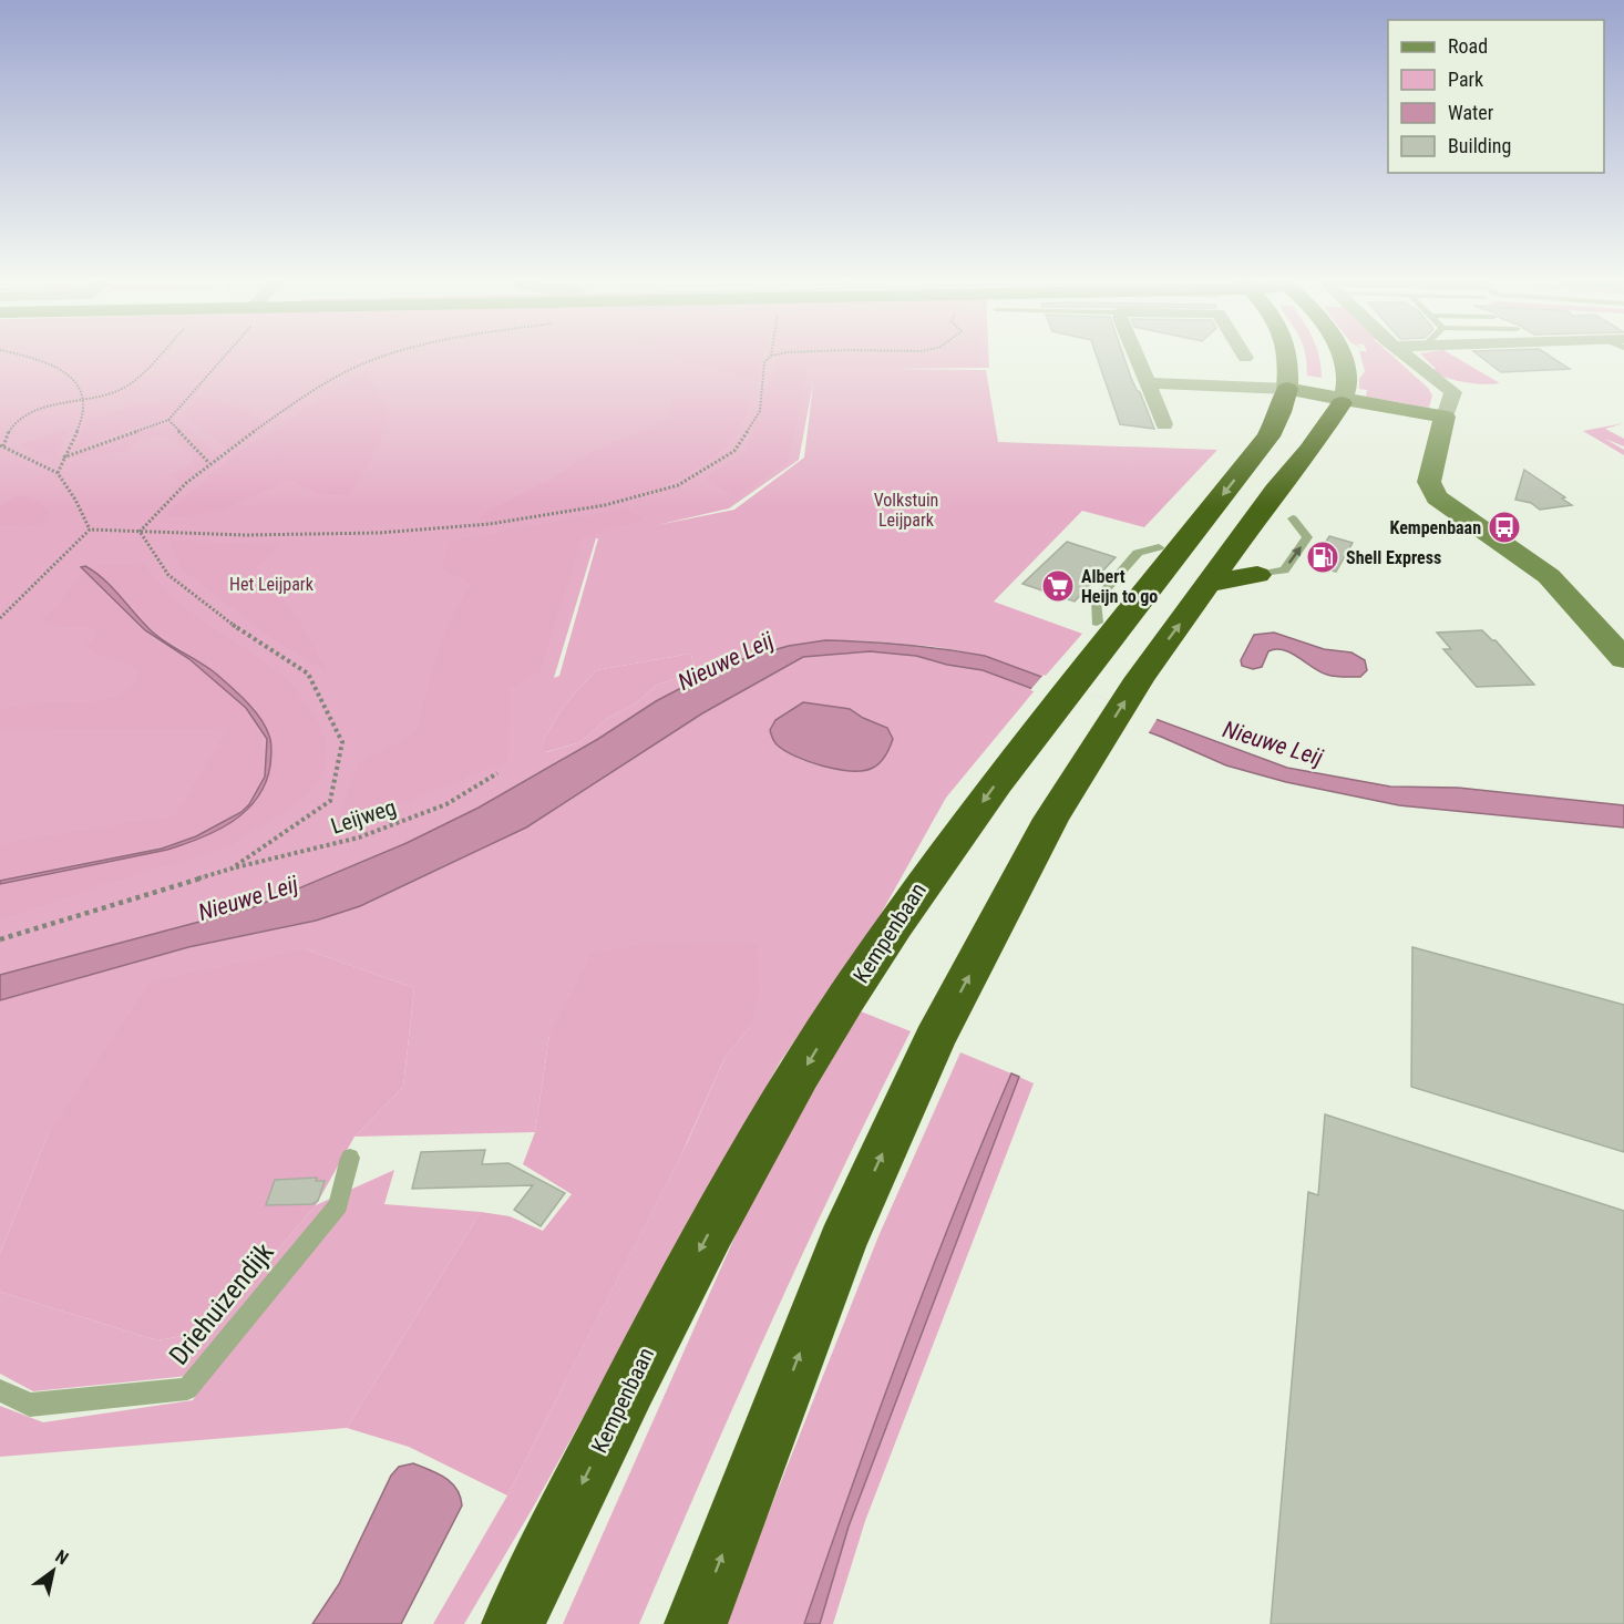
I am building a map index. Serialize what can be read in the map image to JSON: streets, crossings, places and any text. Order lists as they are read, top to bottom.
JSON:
{
  "streets": {
    "highway": ["Kempenbaan"],
    "lane": ["Driehuizendijk"],
    "path": ["Leijweg"]
  },
  "one_way": ["Kempenbaan"],
  "water": ["Nieuwe Leij"],
  "parks": ["Volkstuin Leijpark", "Het Leijpark"],
  "places": {
    "bus stop": ["Kempenbaan"],
    "fuel station": ["Shell Express"],
    "supermarket": ["Albert Heijn to go"]
  },
  "legend": [
    "Road",
    "Park",
    "Water",
    "Building"
  ],
  "north": "top right"
}
